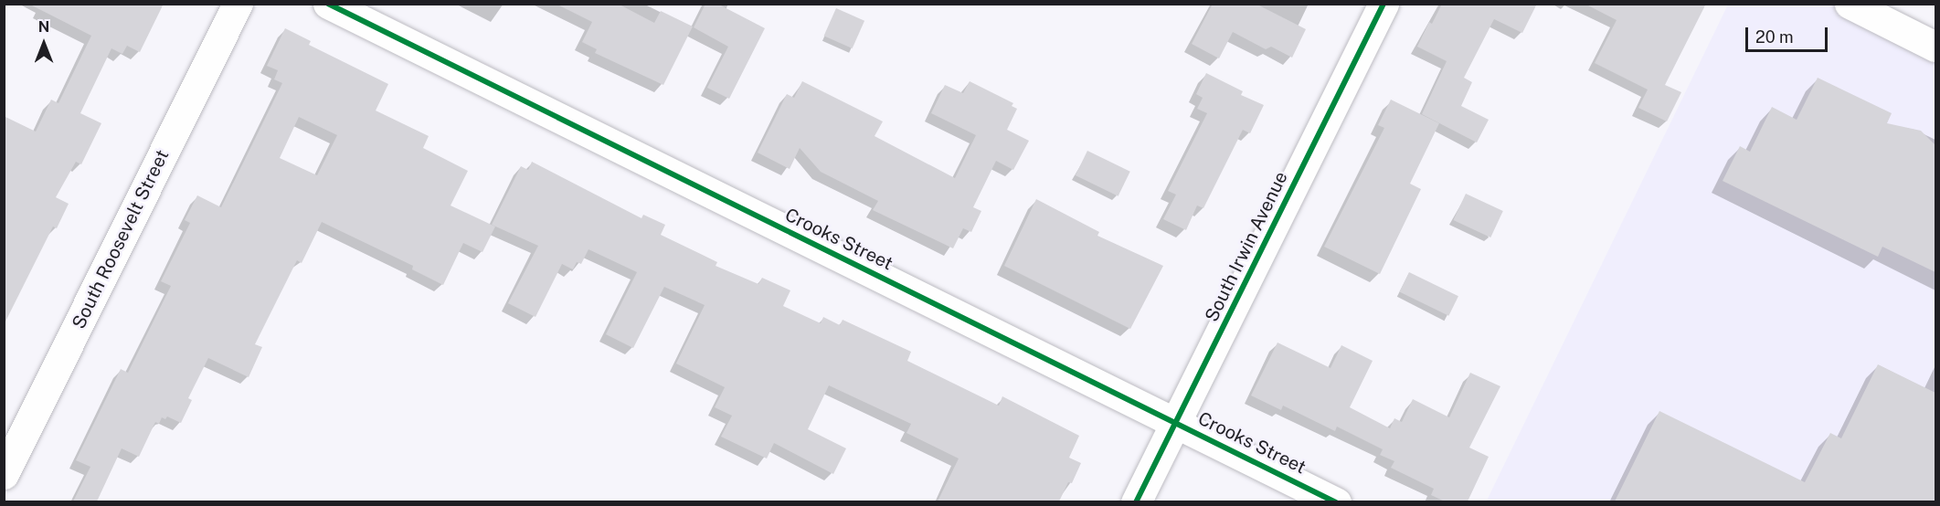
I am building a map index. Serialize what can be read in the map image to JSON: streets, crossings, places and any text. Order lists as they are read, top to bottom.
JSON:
{
  "streets": {
    "street": ["South Roosevelt Street", "Crooks Street", "South Irwin Avenue"]
  },
  "crossings": [
    ["Crooks Street", "South Irwin Avenue"]
  ],
  "scale_bar": "20 m",
  "north": "top"
}
